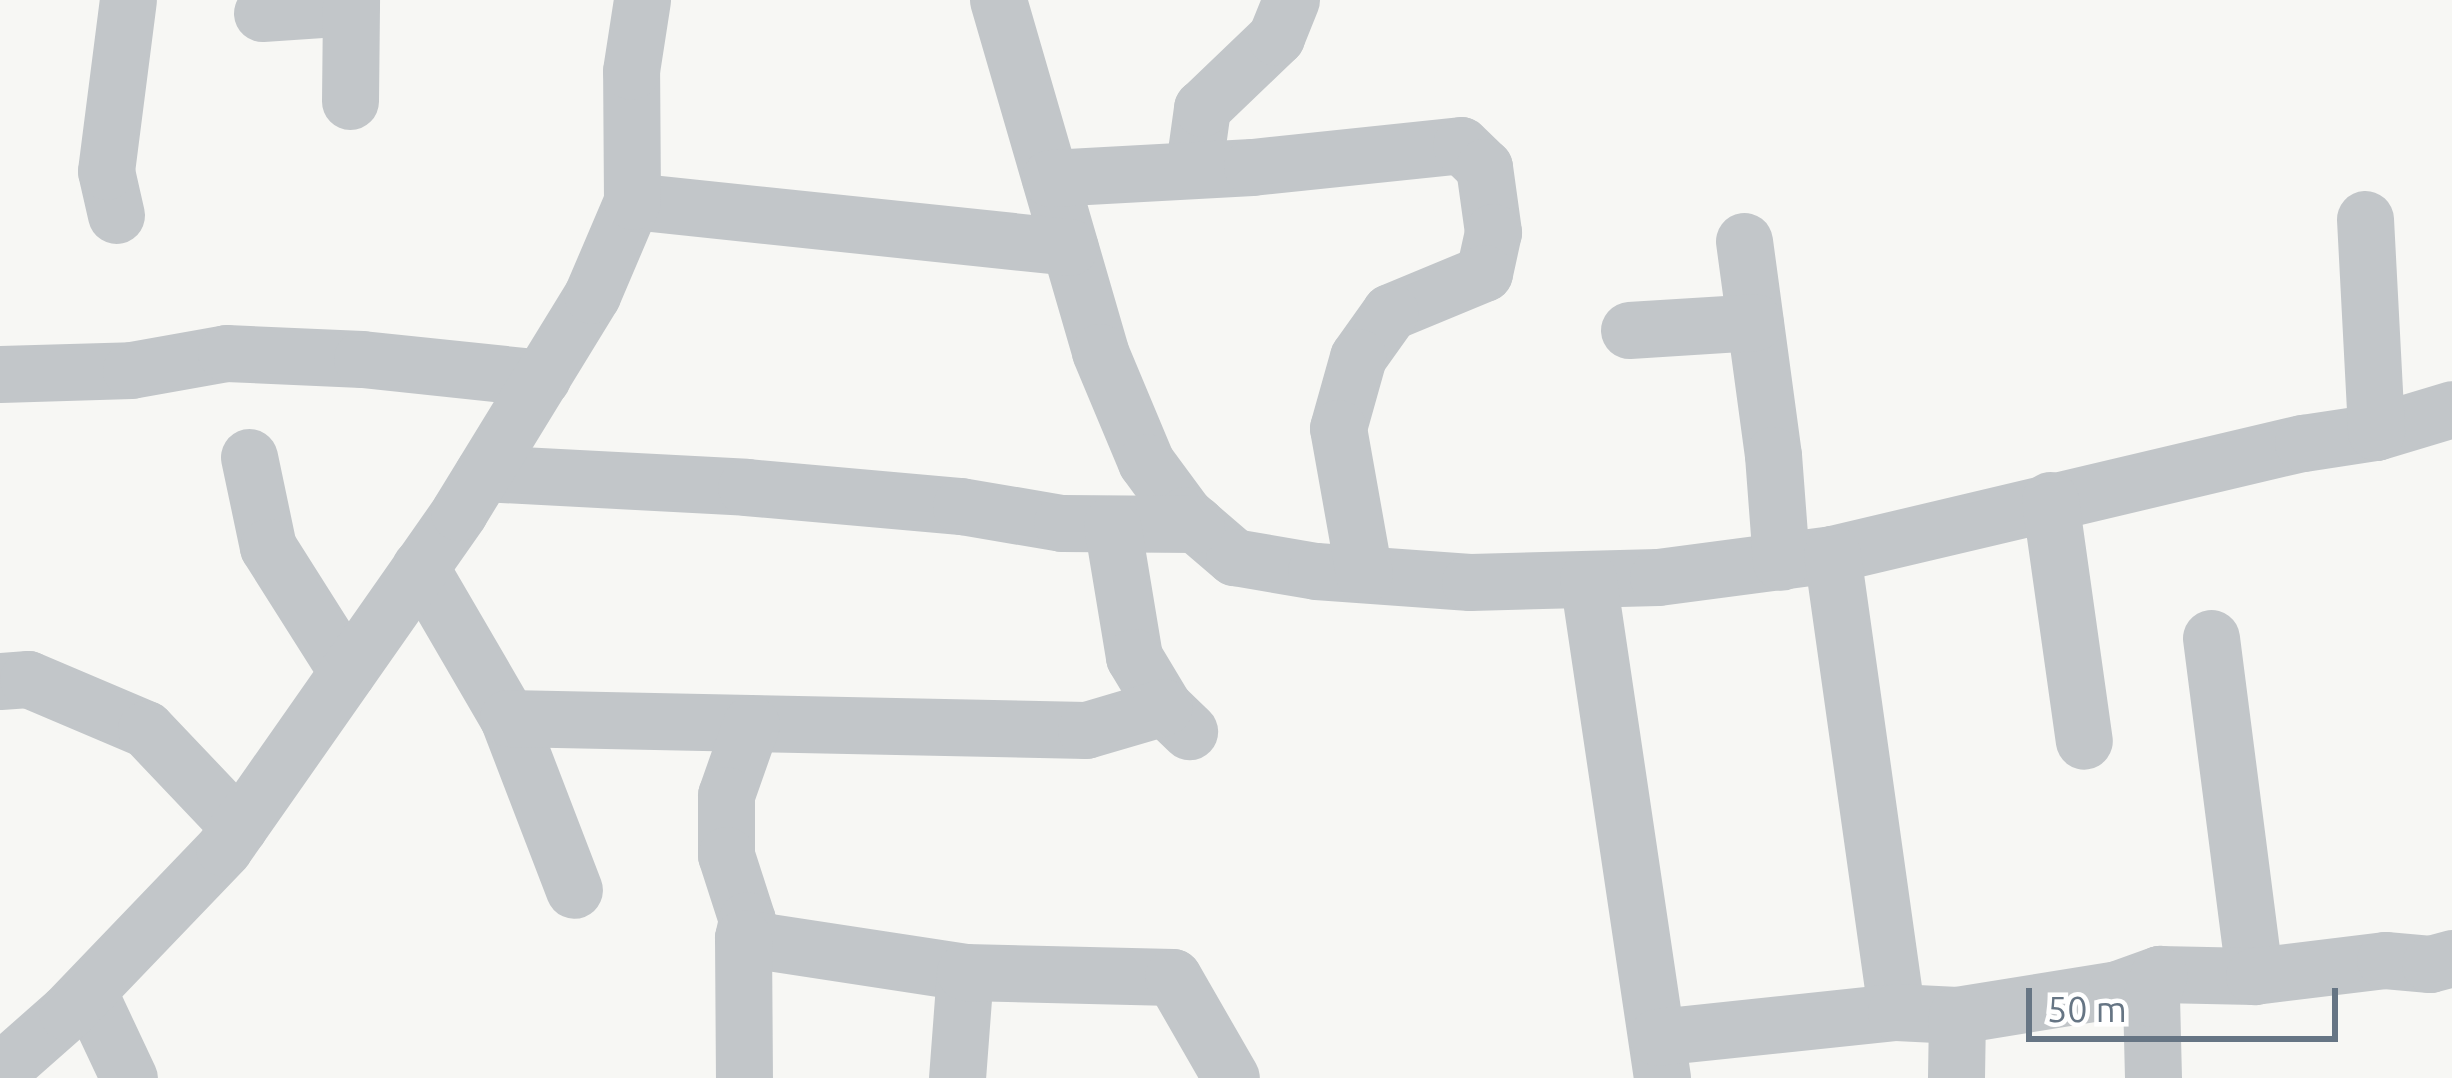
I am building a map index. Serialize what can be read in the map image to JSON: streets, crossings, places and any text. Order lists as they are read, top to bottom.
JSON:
{
  "scale_bar": "50 m"
}
